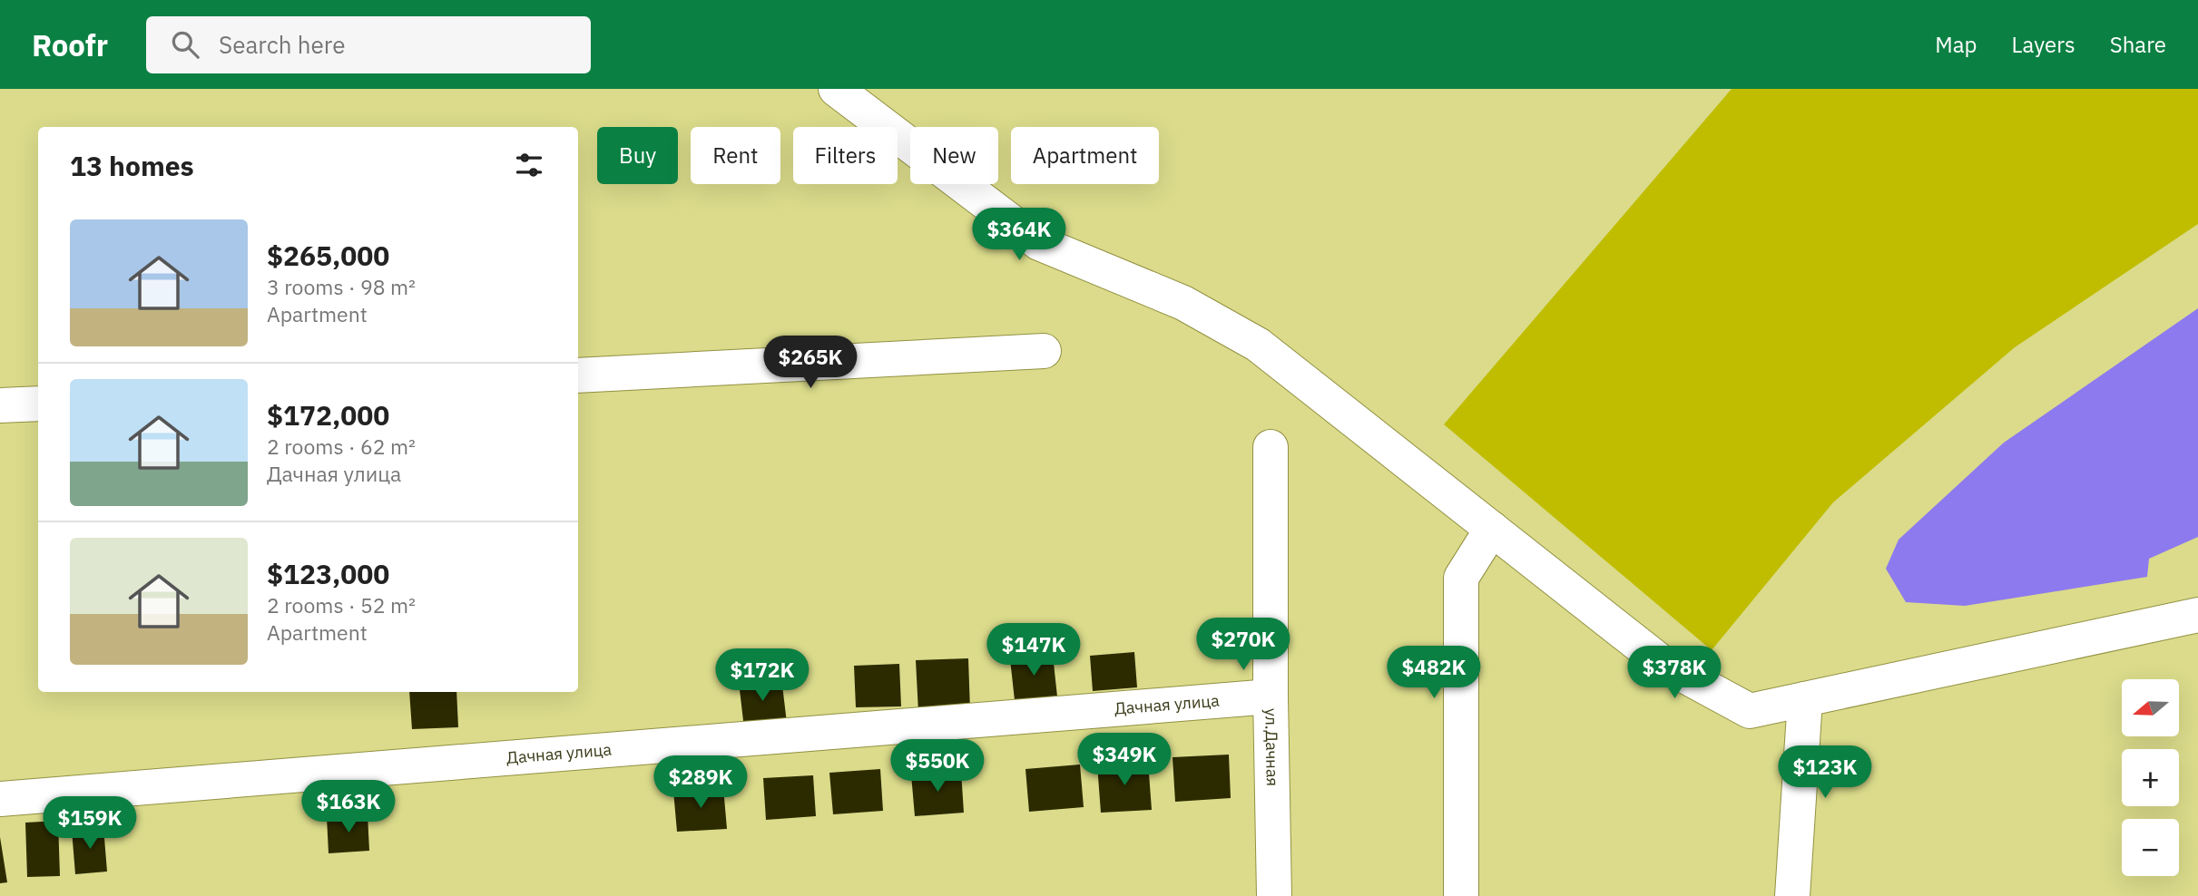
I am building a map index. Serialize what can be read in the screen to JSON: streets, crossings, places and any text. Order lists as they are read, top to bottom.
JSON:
{
  "streets": {
    "street": ["Дачная улица", "ул.Дачная"]
  },
  "crossings": [
    ["Дачная улица", "ул.Дачная"]
  ],
  "north": "left",
  "page": {
    "header": "Roofr",
    "search": "Search here",
    "nav": ["Map", "Layers", "Share"],
    "chip": [
      "Buy",
      "Rent",
      "Filters",
      "New",
      "Apartment"
    ],
    "heading": "13 homes",
    "list": [
      {
        "name": "$265,000",
        "note": "3 rooms · 98 m² · Apartment"
      },
      {
        "name": "$172,000",
        "note": "2 rooms · 62 m² · Дачная улица"
      },
      {
        "name": "$123,000",
        "note": "2 rooms · 52 m² · Apartment"
      }
    ],
    "price": [
      "$364K",
      "$265K",
      "$270K",
      "$147K",
      "$482K",
      "$378K",
      "$172K",
      "$349K",
      "$550K",
      "$123K",
      "$289K",
      "$163K",
      "$159K"
    ],
    "map_buttons": ["+", "−"]
  }
}
